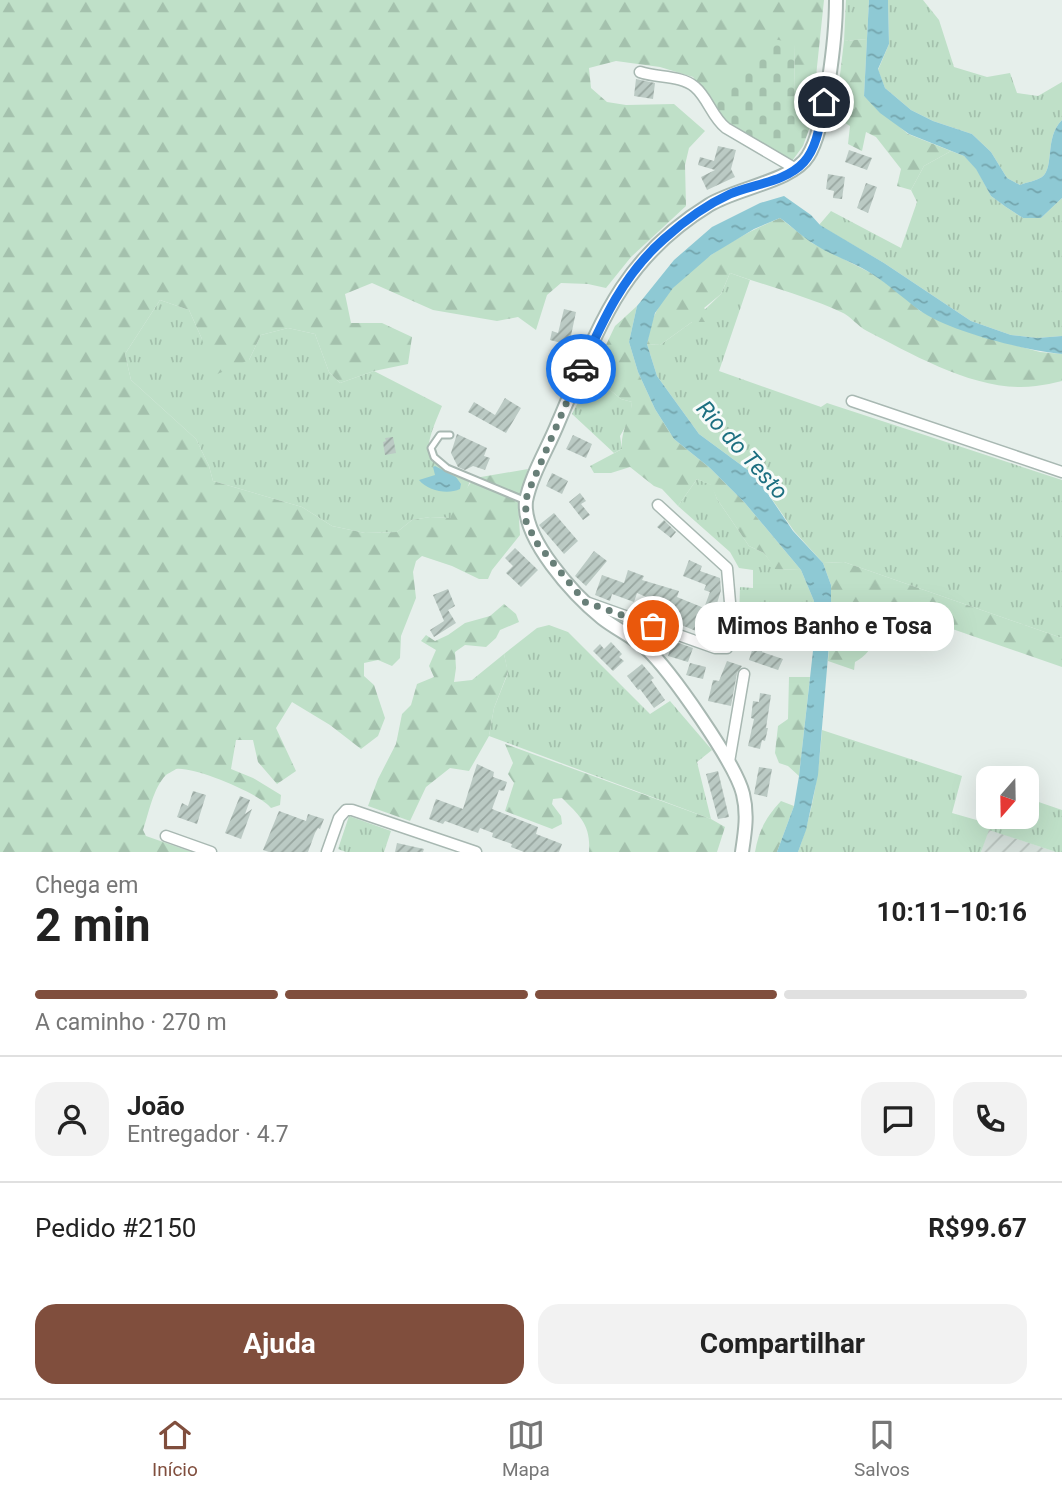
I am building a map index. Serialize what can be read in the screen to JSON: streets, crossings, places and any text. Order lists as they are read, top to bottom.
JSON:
{
  "water": ["Rio do Testo"],
  "places": ["Mimos Banho e Tosa"],
  "north": "bottom",
  "page": {
    "bubble": "Mimos Banho e Tosa",
    "heading": ["2 min", "Chega em", "10:11–10:16"],
    "panel": [
      "João",
      "Entregador · 4.7",
      "Pedido #2150",
      "R$99.67"
    ],
    "bar": "A caminho · 270 m",
    "buttons": ["Ajuda", "Compartilhar"],
    "tabs": ["Início", "Mapa", "Salvos"]
  }
}
